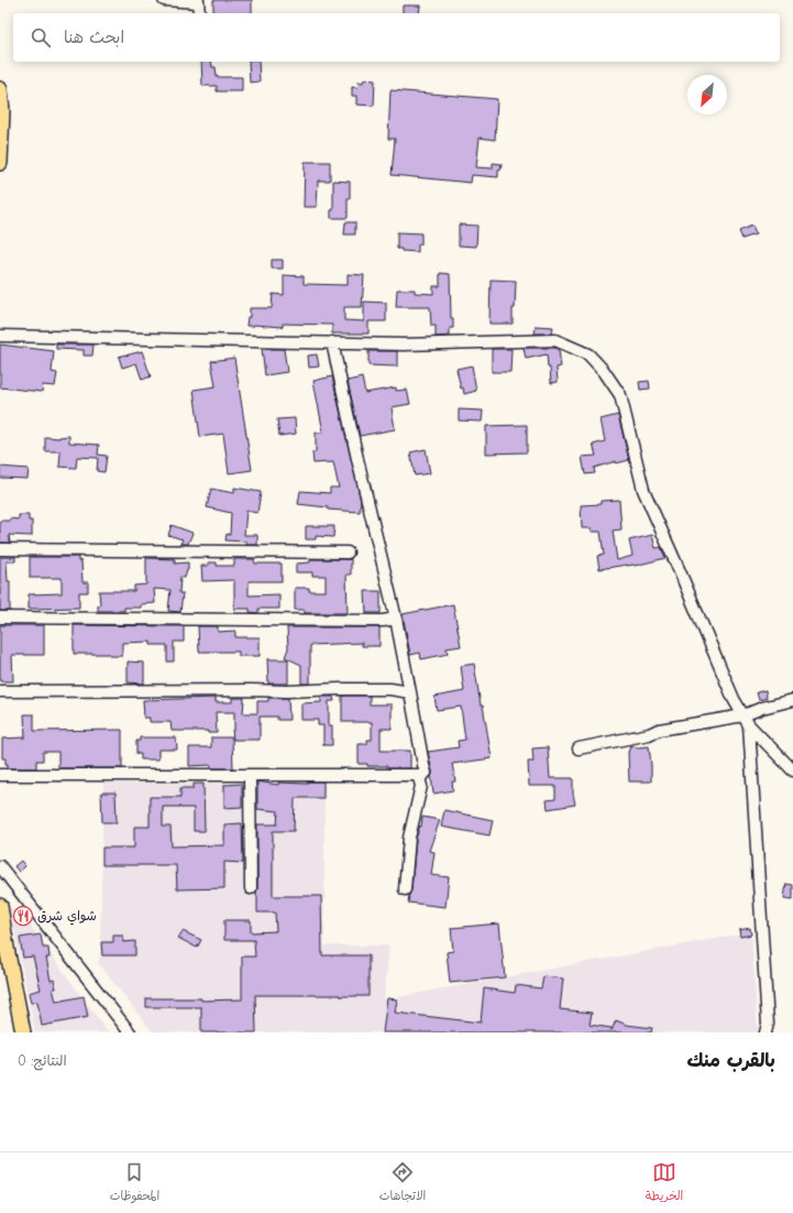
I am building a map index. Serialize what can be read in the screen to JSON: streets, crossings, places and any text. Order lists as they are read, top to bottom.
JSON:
{
  "places": {
    "restaurant": ["شواي شرق"]
  },
  "north": "bottom left",
  "page": {
    "search": "ابحث هنا",
    "heading": ["بالقرب منك", "النتائج: 0"],
    "nav": ["الخريطة", "الاتجاهات", "المحفوظات"]
  }
}
